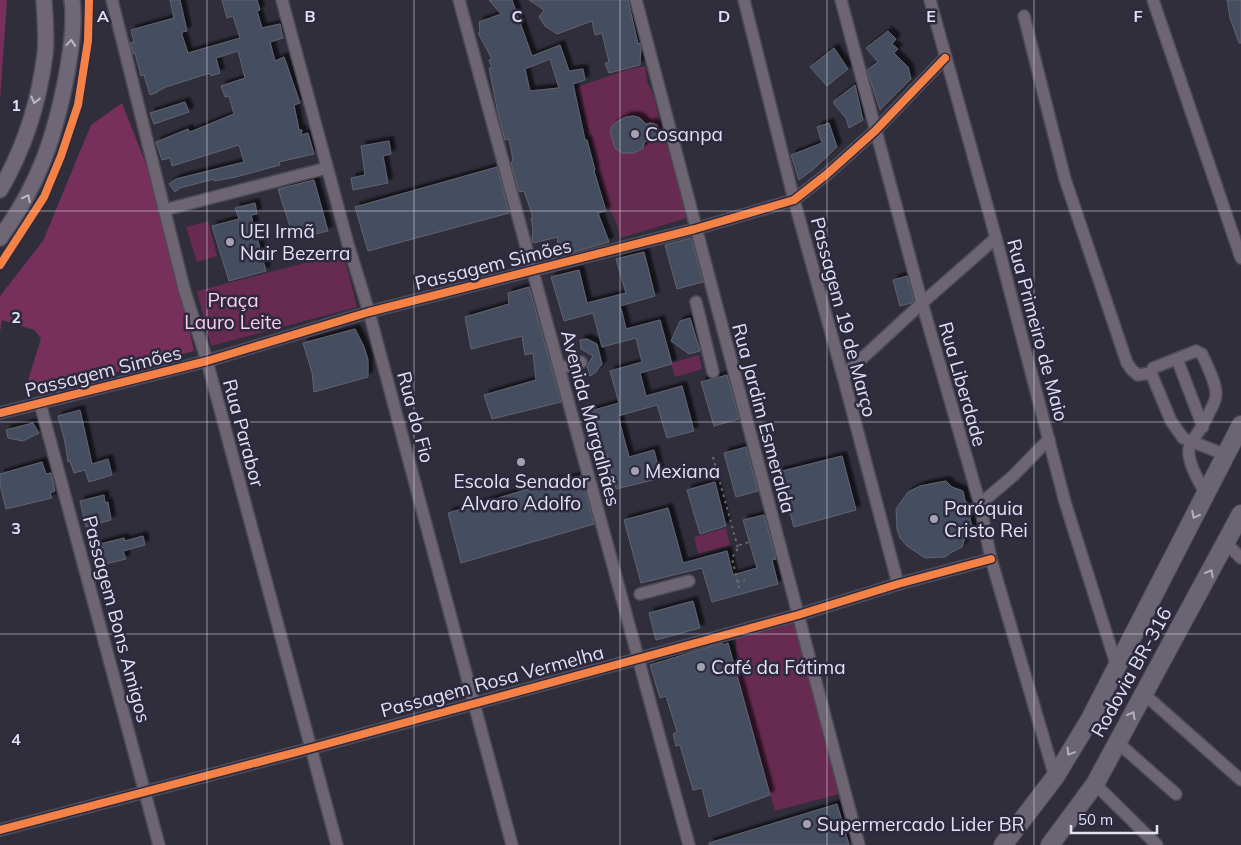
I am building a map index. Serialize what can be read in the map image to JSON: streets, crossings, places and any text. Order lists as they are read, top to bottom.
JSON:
{
  "streets": {
    "highway": ["Rodovia BR-316"],
    "street": [
      "Passagem Simões",
      "Passagem 19 de Março",
      "Rua Primeiro de Maio",
      "Rua Liberdade",
      "Rua do Fio",
      "Avenida Margalhães",
      "Rua Jardim Esmeralda",
      "Rua Parabor",
      "Passagem Bons Amigos",
      "Passagem Rosa Vermelha"
    ]
  },
  "crossings": [
    ["Passagem Simões", "Passagem 19 de Março"],
    ["Passagem Simões", "Rua Primeiro de Maio"],
    ["Passagem Simões", "Rua Liberdade"],
    ["Passagem Simões", "Rua do Fio"],
    ["Passagem Simões", "Avenida Margalhães"],
    ["Passagem Simões", "Rua Jardim Esmeralda"],
    ["Passagem Simões", "Rua Parabor"],
    ["Passagem Simões", "Passagem Bons Amigos"],
    ["Passagem 19 de Março", "Passagem Rosa Vermelha"],
    ["Rua Liberdade", "Passagem Rosa Vermelha"],
    ["Rua do Fio", "Passagem Rosa Vermelha"],
    ["Avenida Margalhães", "Passagem Rosa Vermelha"],
    ["Rua Jardim Esmeralda", "Passagem Rosa Vermelha"],
    ["Rua Parabor", "Passagem Rosa Vermelha"],
    ["Passagem Bons Amigos", "Passagem Rosa Vermelha"]
  ],
  "parks": ["Praça Lauro Leite"],
  "places": [
    "Cosanpa",
    "UEI Irmã Nair Bezerra",
    "Escola Senador Alvaro Adolfo",
    "Mexiana",
    "Paróquia Cristo Rei",
    "Café da Fátima",
    "Supermercado Lider BR"
  ],
  "scale_bar": "50 m",
  "grid": {
    "columns": [
      "A",
      "B",
      "C",
      "D",
      "E",
      "F"
    ],
    "rows": [
      "1",
      "2",
      "3",
      "4"
    ]
  }
}
